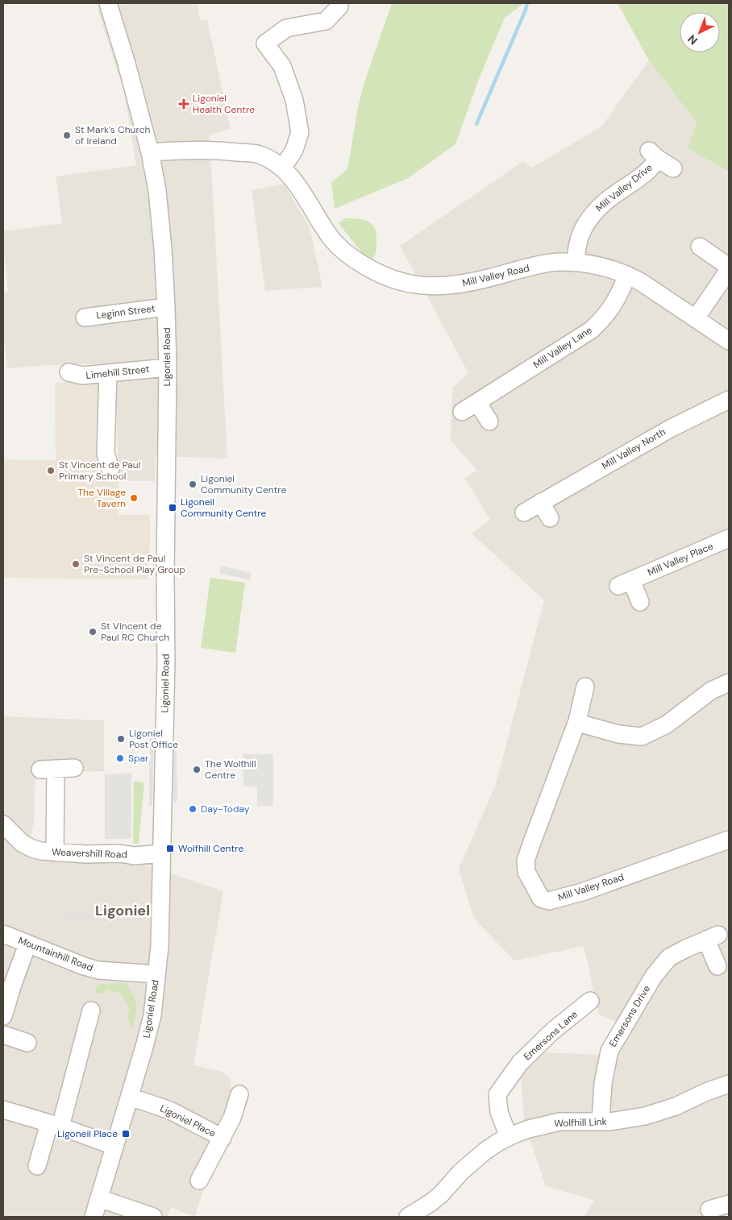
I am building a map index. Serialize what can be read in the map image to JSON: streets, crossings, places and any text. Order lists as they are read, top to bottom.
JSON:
{
  "streets": {
    "street": [
      "Mill Valley Drive",
      "Mill Valley Road",
      "Leginn Street",
      "Mill Valley Lane",
      "Ligoniel Road",
      "Limehill Street",
      "Mill Valley North",
      "Mill Valley Place",
      "Weavershill Road",
      "Mountainhill Road",
      "Emersons Drive",
      "Emersons Lane",
      "Ligoniel Place",
      "Wolfhill Link"
    ]
  },
  "crossings": [
    ["Mill Valley Drive", "Mill Valley Road"],
    ["Mill Valley Road", "Mill Valley Lane"],
    ["Mill Valley Road", "Ligoniel Road"],
    ["Leginn Street", "Ligoniel Road"],
    ["Ligoniel Road", "Limehill Street"],
    ["Ligoniel Road", "Weavershill Road"],
    ["Ligoniel Road", "Mountainhill Road"],
    ["Ligoniel Road", "Ligoniel Place"],
    ["Emersons Drive", "Wolfhill Link"],
    ["Emersons Lane", "Wolfhill Link"]
  ],
  "districts": ["Ligoniel"],
  "places": {
    "health": ["Ligoniel Health Centre"],
    "other": [
      "St Mark's Church of Ireland",
      "St Vincent de Paul Primary School",
      "Ligoniel Community Centre",
      "The Village Tavern",
      "St Vincent de Paul Pre-School Play Group",
      "St Vincent de Paul RC Church",
      "Ligoniel Post Office",
      "Spar",
      "The Wolfhill Centre",
      "Day-Today"
    ],
    "transit": ["Ligoneil Community Centre", "Wolfhill Centre", "Ligoneil Place"]
  },
  "north": "bottom left"
}
